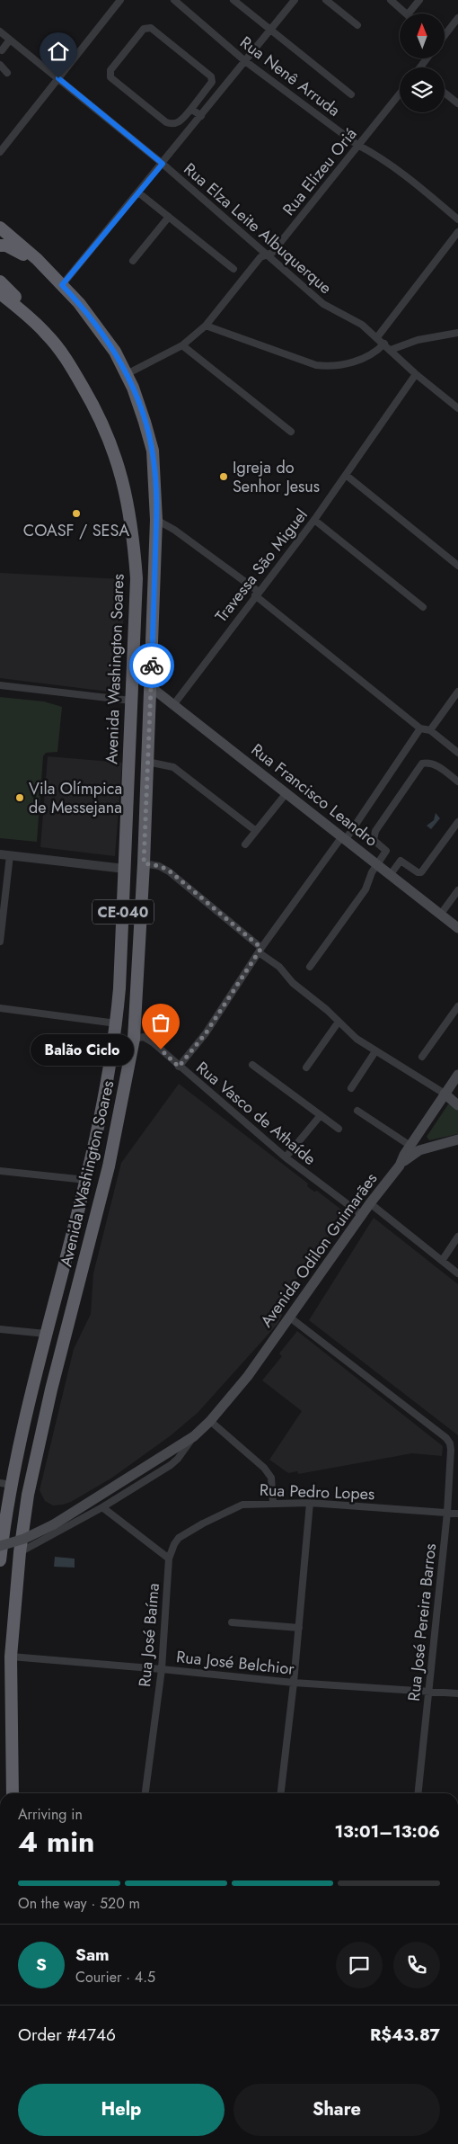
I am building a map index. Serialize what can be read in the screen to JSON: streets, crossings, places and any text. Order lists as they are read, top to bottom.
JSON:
{
  "streets": {
    "highway": ["Avenida Washington Soares", "CE-040"],
    "main road": ["Rua Francisco Leandro", "Avenida Odilon Guimarães"],
    "street": [
      "Rua Nenê Arruda",
      "Rua Elizeu Oriá",
      "Rua Elza Leite Albuquerque",
      "Travessa São Miguel",
      "Rua Vasco de Athaíde",
      "Rua Pedro Lopes",
      "Rua José Pereira Barros",
      "Rua José Baíma",
      "Rua José Belchior"
    ]
  },
  "crossings": [
    ["Rua Nenê Arruda", "Rua Elizeu Oriá"],
    ["Rua Elizeu Oriá", "Rua Elza Leite Albuquerque"],
    ["Rua Elizeu Oriá", "Avenida Washington Soares"],
    ["Rua Elza Leite Albuquerque", "Travessa São Miguel"],
    ["Travessa São Miguel", "Rua Francisco Leandro"],
    ["Avenida Washington Soares", "Rua Francisco Leandro"],
    ["Avenida Washington Soares", "Rua Vasco de Athaíde"],
    ["Avenida Washington Soares", "Avenida Odilon Guimarães"],
    ["Avenida Washington Soares", "Rua José Belchior"],
    ["Rua Vasco de Athaíde", "Avenida Odilon Guimarães"],
    ["Rua Pedro Lopes", "Rua José Pereira Barros"],
    ["Rua Pedro Lopes", "Rua José Baíma"],
    ["Rua José Pereira Barros", "Rua José Belchior"],
    ["Rua José Baíma", "Rua José Belchior"]
  ],
  "places": [
    "Igreja do Senhor Jesus",
    "COASF / SESA",
    "Vila Olímpica de Messejana",
    "Balão Ciclo"
  ],
  "north": "top",
  "page": {
    "bubble": "Balão Ciclo",
    "heading": ["4 min", "Arriving in", "13:01–13:06"],
    "panel": [
      "Sam",
      "Courier · 4.5",
      "Order #4746",
      "R$43.87"
    ],
    "bar": "On the way · 520 m",
    "round": "S",
    "buttons": ["Help", "Share"]
  }
}
